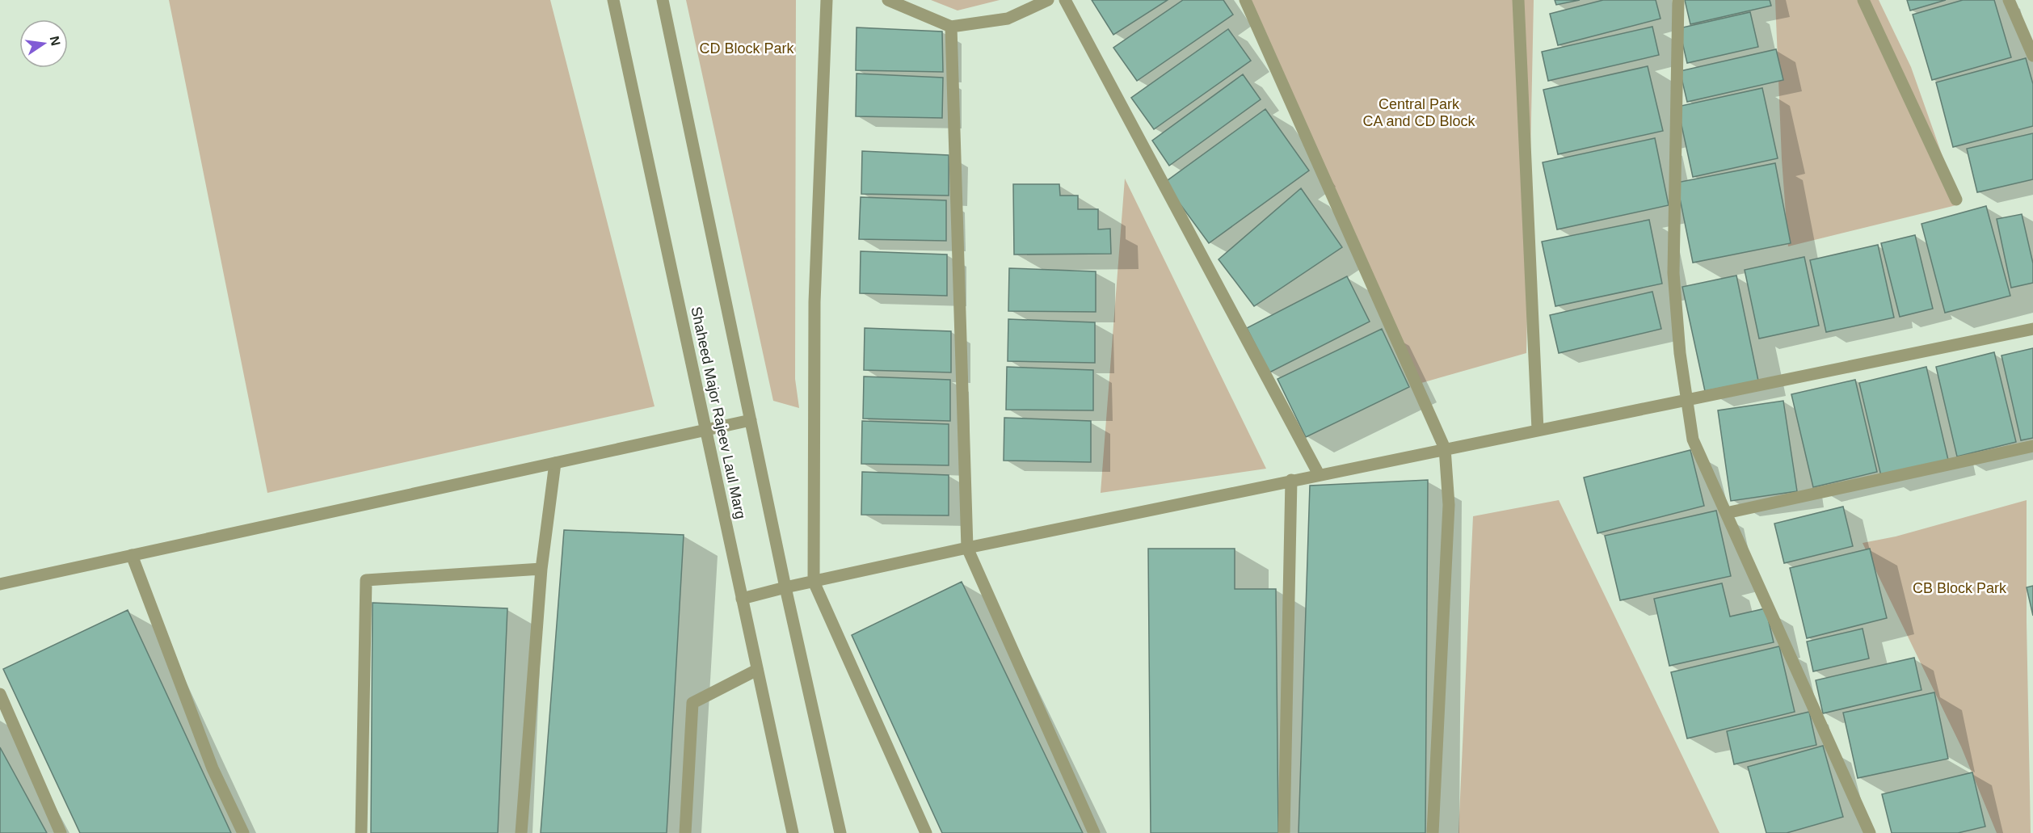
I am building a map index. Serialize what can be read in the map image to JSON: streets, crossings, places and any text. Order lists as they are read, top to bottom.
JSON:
{
  "streets": {
    "street": ["Shaheed Major Rajeev Laul Marg"]
  },
  "parks": ["CD Block Park", "Central Park CA and CD Block", "CB Block Park"],
  "north": "right"
}
